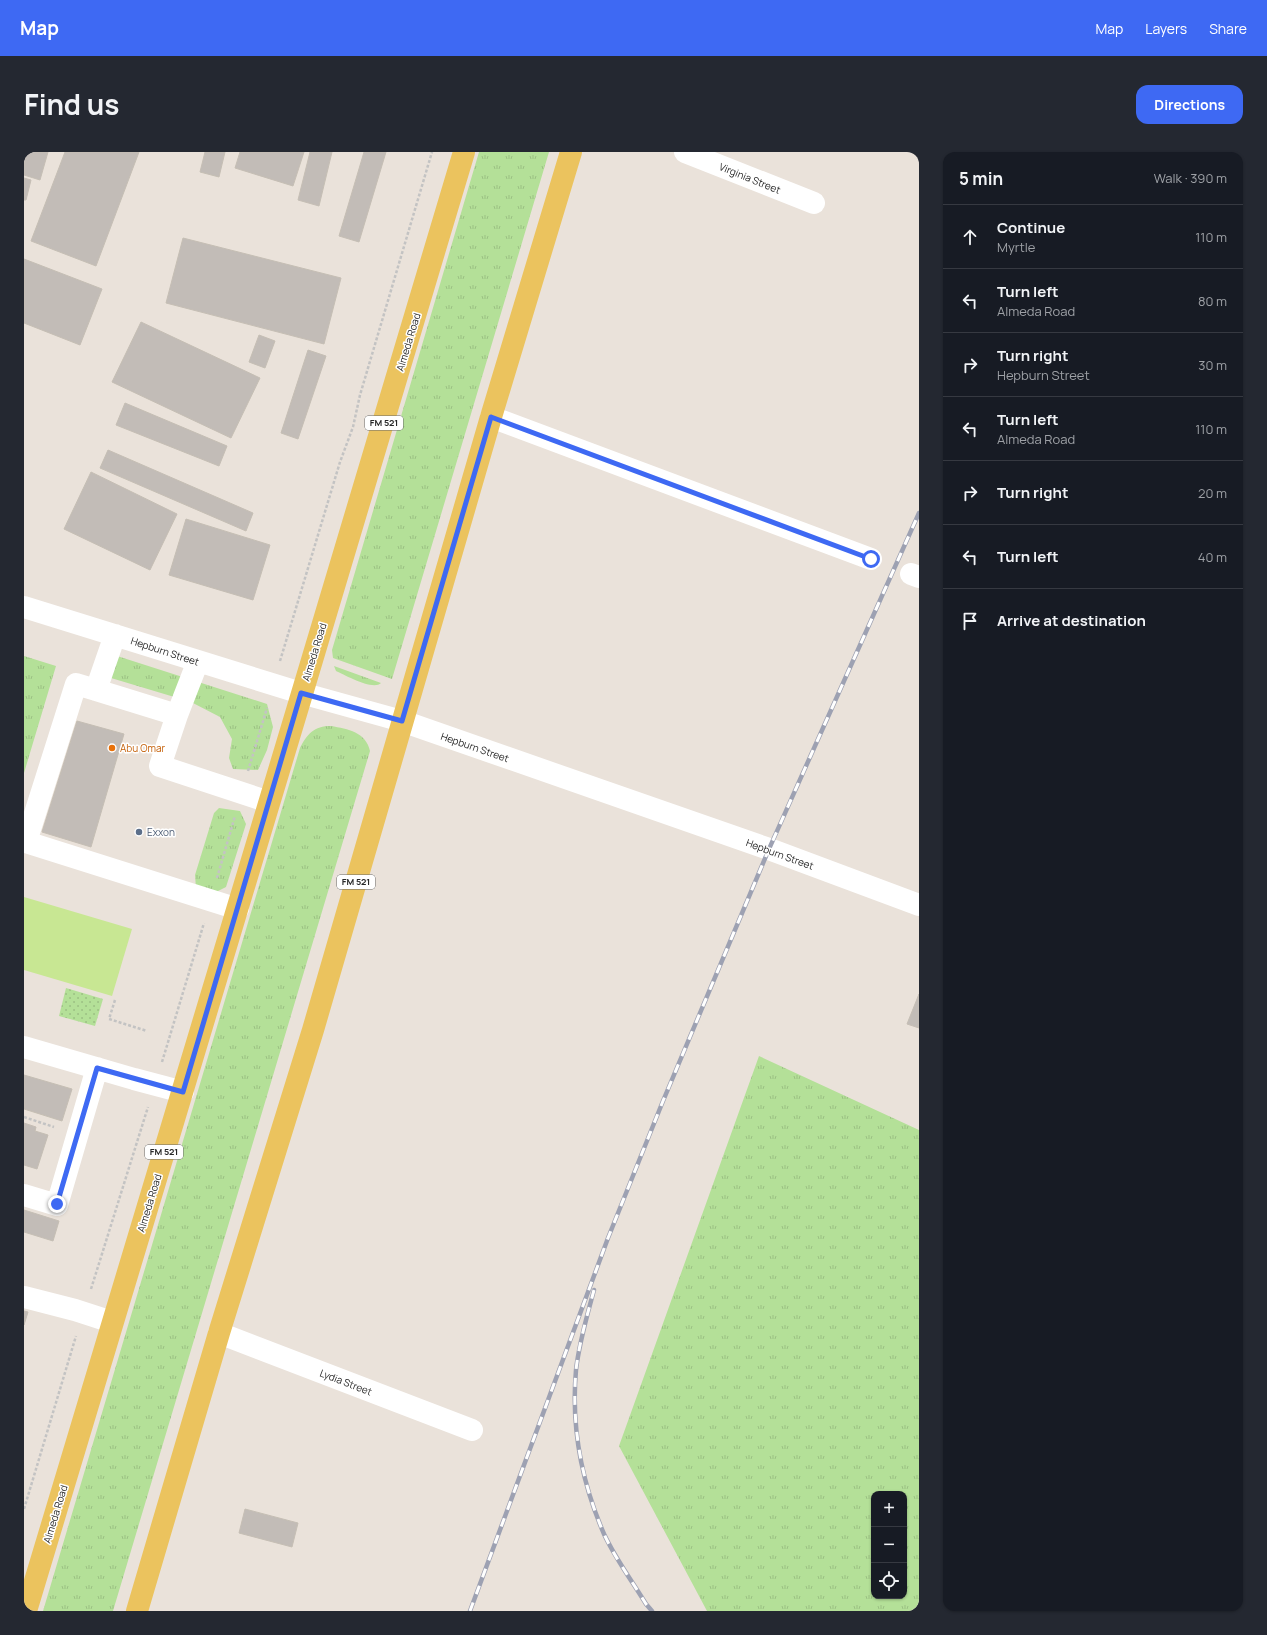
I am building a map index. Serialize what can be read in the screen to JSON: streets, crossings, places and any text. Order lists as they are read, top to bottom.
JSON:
{
  "streets": {
    "main road": ["Almeda Road", "FM 521"],
    "street": ["Virginia Street", "Hepburn Street", "Lydia Street"]
  },
  "crossings": [
    ["Almeda Road", "Hepburn Street"],
    ["FM 521", "Hepburn Street"],
    ["FM 521", "Lydia Street"]
  ],
  "places": ["Abu Omar", "Exxon"],
  "page": {
    "header": "Map",
    "nav": ["Map", "Layers", "Share"],
    "title": "Find us",
    "buttons": "Directions",
    "heading": ["5 min", "Walk · 390 m"],
    "list": [
      ["Continue", "Myrtle", "110 m"],
      ["Turn left", "Almeda Road", "80 m"],
      ["Turn right", "Hepburn Street", "30 m"],
      ["Turn left", "Almeda Road", "110 m"],
      ["Turn right", "20 m"],
      ["Turn left", "40 m"],
      "Arrive at destination"
    ],
    "map_buttons": ["+", "−"]
  }
}
